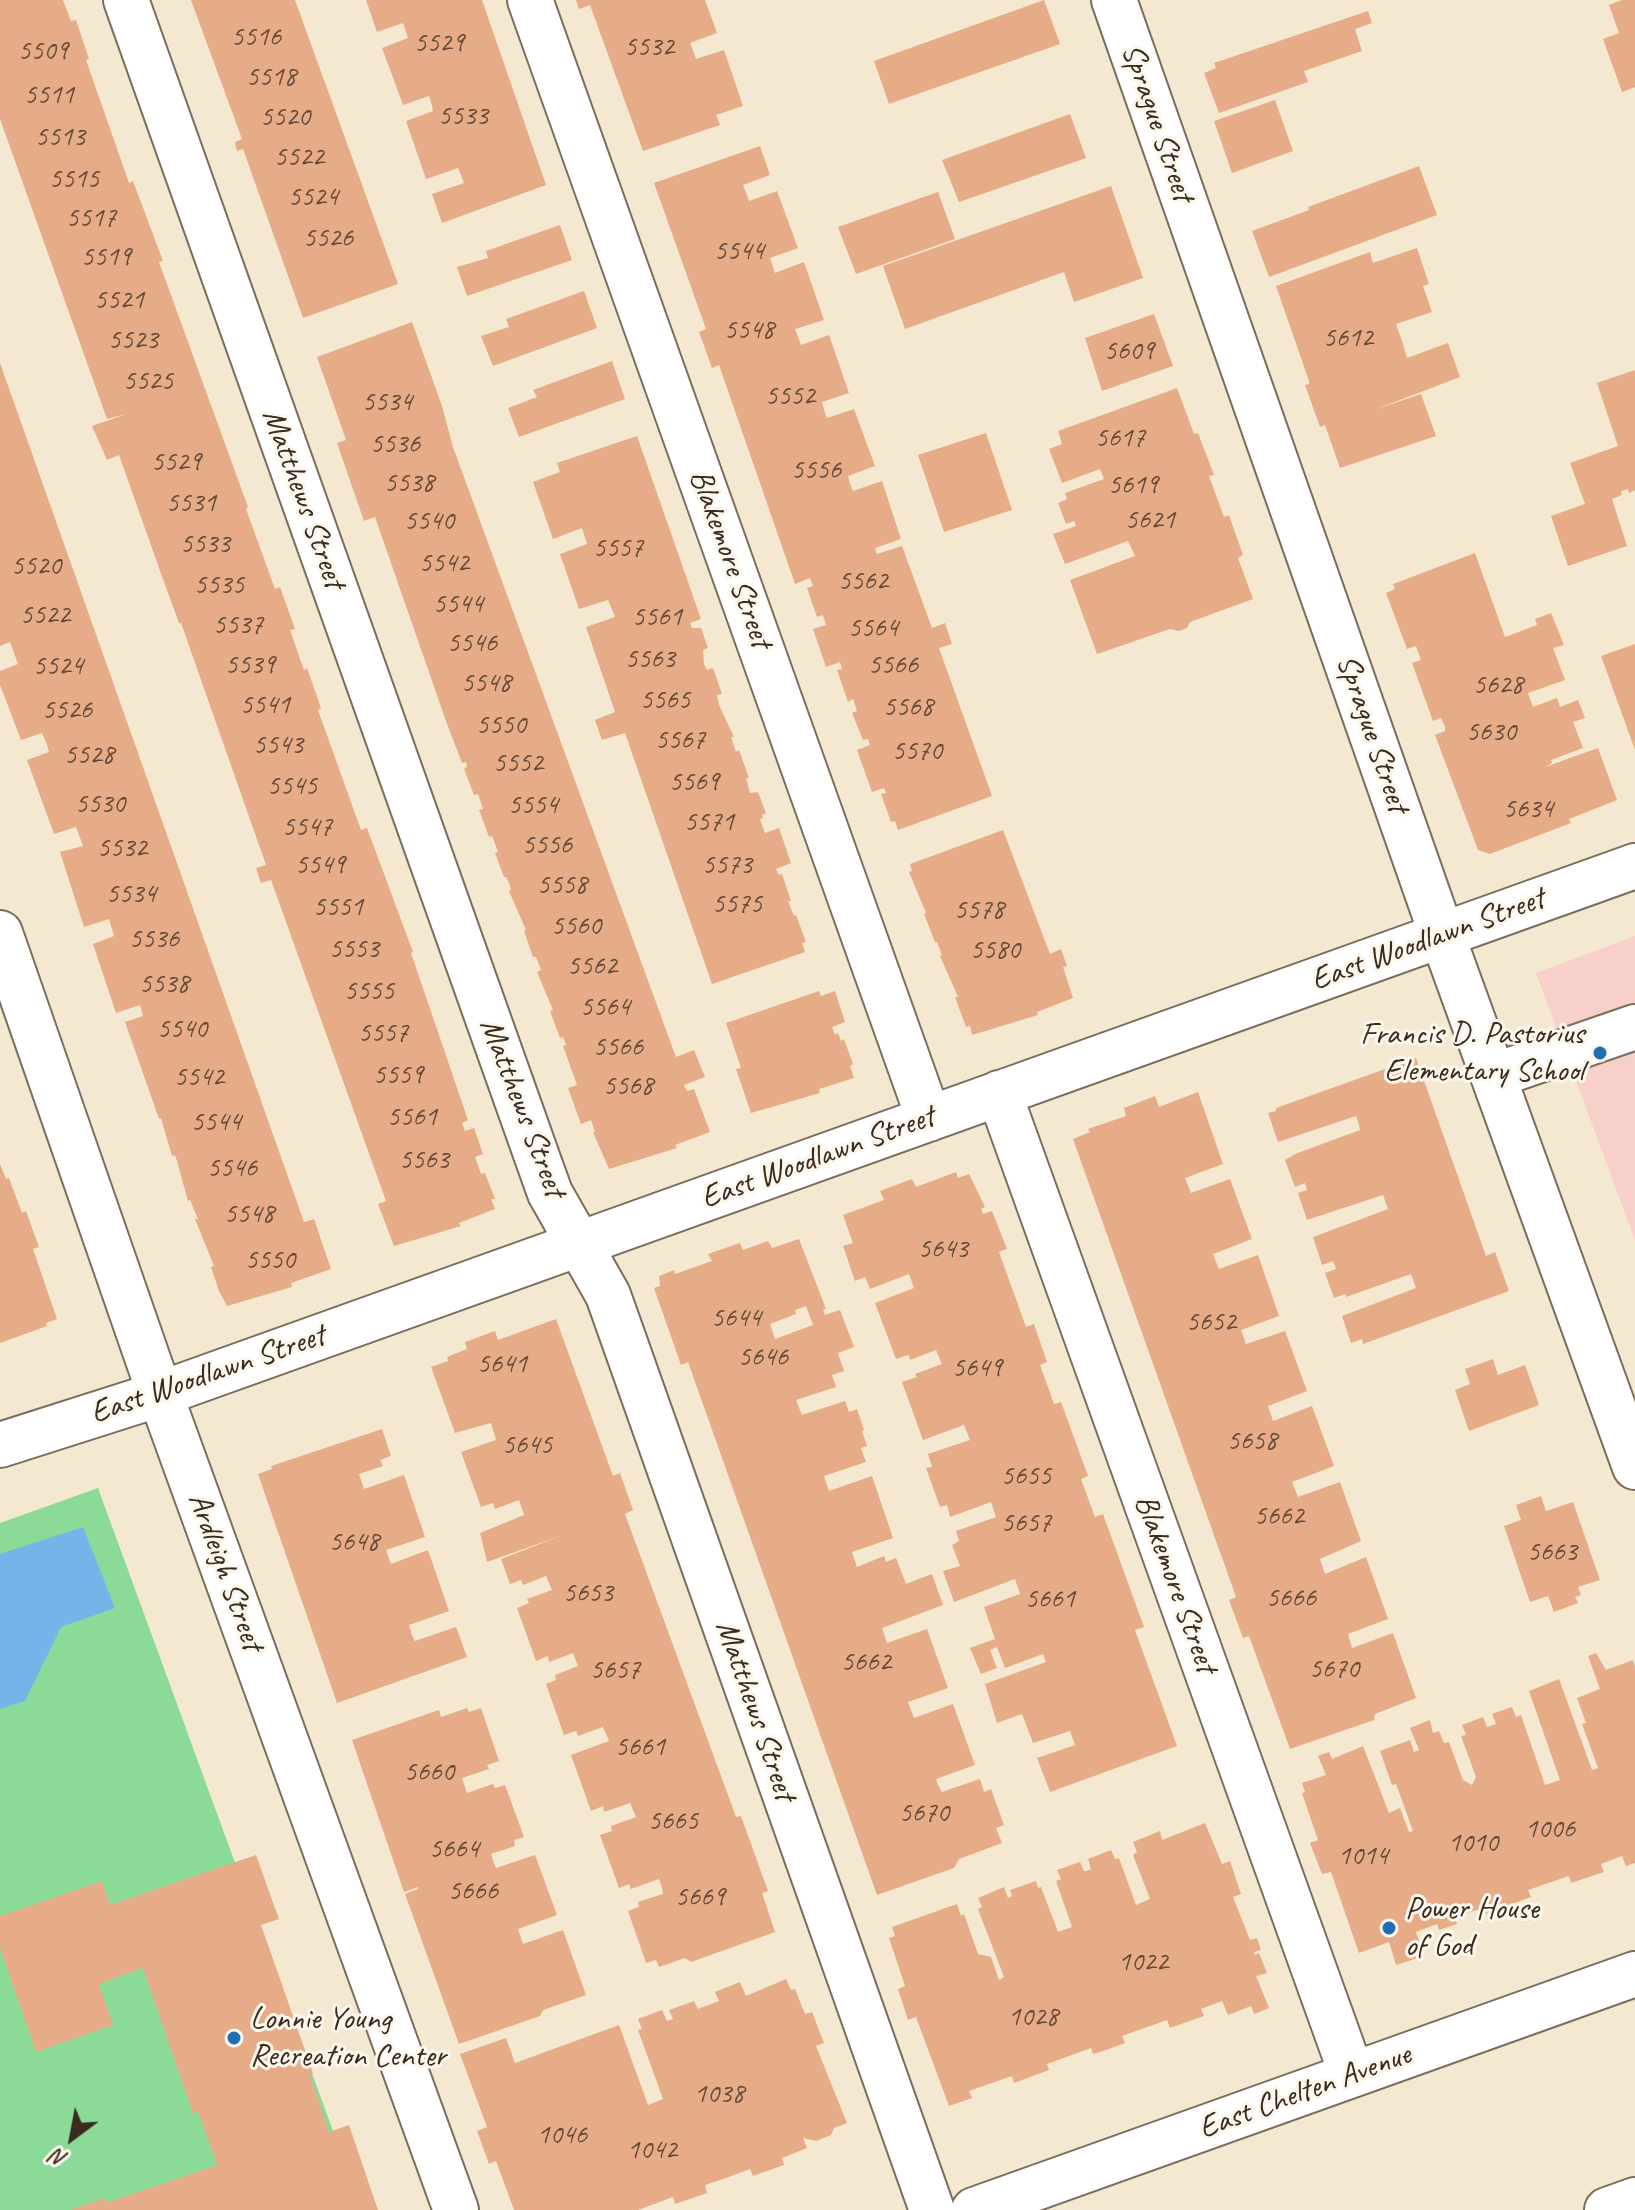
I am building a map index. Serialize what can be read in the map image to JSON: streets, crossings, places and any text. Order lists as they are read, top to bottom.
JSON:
{
  "streets": {
    "street": [
      "Sprague Street",
      "Matthews Street",
      "Blakemore Street",
      "East Woodlawn Street",
      "Ardleigh Street",
      "East Chelten Avenue"
    ]
  },
  "crossings": [
    ["Sprague Street", "East Woodlawn Street"],
    ["Matthews Street", "East Woodlawn Street"],
    ["Blakemore Street", "East Woodlawn Street"],
    ["Blakemore Street", "East Chelten Avenue"],
    ["East Woodlawn Street", "Ardleigh Street"]
  ],
  "places": ["Francis D. Pastorius Elementary School", "Power House of God", "Lonnie Young Recreation Center"],
  "house_numbers": [
    "5516",
    "5529",
    "5532",
    "5509",
    "5518",
    "5511",
    "5533",
    "5520",
    "5513",
    "5522",
    "5515",
    "5524",
    "5517",
    "5526",
    "5544",
    "5519",
    "5521",
    "5548",
    "5612",
    "5523",
    "5609",
    "5525",
    "5552",
    "5534",
    "5617",
    "5536",
    "5529",
    "5556",
    "5538",
    "5619",
    "5531",
    "5621",
    "5540",
    "5533",
    "5557",
    "5542",
    "5520",
    "5562",
    "5535",
    "5544",
    "5522",
    "5561",
    "5537",
    "5564",
    "5546",
    "5563",
    "5539",
    "5566",
    "5524",
    "5548",
    "5628",
    "5565",
    "5541",
    "5568",
    "5526",
    "5550",
    "5630",
    "5567",
    "5543",
    "5570",
    "5528",
    "5552",
    "5569",
    "5545",
    "5530",
    "5554",
    "5634",
    "5571",
    "5547",
    "5556",
    "5532",
    "5549",
    "5573",
    "5558",
    "5534",
    "5575",
    "5551",
    "5578",
    "5560",
    "5536",
    "5553",
    "5580",
    "5562",
    "5538",
    "5555",
    "5564",
    "5540",
    "5557",
    "5566",
    "5559",
    "5542",
    "5568",
    "5561",
    "5544",
    "5563",
    "5546",
    "5548",
    "5643",
    "5550",
    "5644",
    "5652",
    "5646",
    "5641",
    "5649",
    "5658",
    "5645",
    "5655",
    "5662",
    "5657",
    "5648",
    "5663",
    "5653",
    "5666",
    "5661",
    "5662",
    "5670",
    "5657",
    "5661",
    "5660",
    "5670",
    "5665",
    "1006",
    "1010",
    "5664",
    "1014",
    "5666",
    "5669",
    "1022",
    "1028",
    "1038",
    "1046",
    "1042"
  ],
  "north": "bottom left"
}
